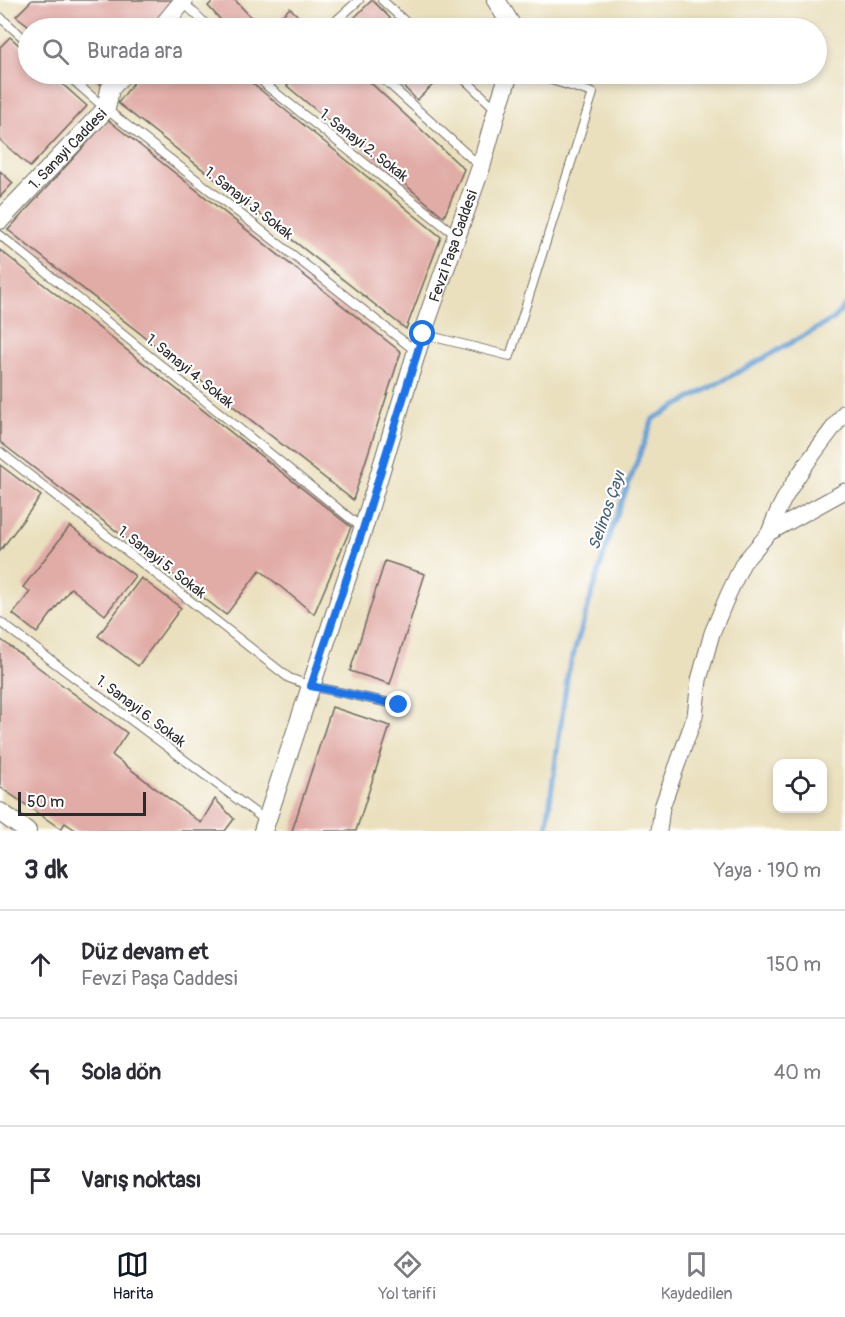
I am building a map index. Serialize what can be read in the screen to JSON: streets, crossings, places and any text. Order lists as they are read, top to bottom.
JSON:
{
  "streets": {
    "street": ["1. Sanayi Caddesi", "Fevzi Paşa Caddesi"],
    "lane": [
      "1. Sanayi 2. Sokak",
      "1. Sanayi 3. Sokak",
      "1. Sanayi 4. Sokak",
      "1. Sanayi 5. Sokak",
      "1. Sanayi 6. Sokak"
    ]
  },
  "crossings": [
    ["1. Sanayi 2. Sokak", "Fevzi Paşa Caddesi"],
    ["1. Sanayi Caddesi", "1. Sanayi 3. Sokak"],
    ["1. Sanayi 3. Sokak", "Fevzi Paşa Caddesi"],
    ["Fevzi Paşa Caddesi", "1. Sanayi 4. Sokak"],
    ["Fevzi Paşa Caddesi", "1. Sanayi 5. Sokak"],
    ["Fevzi Paşa Caddesi", "1. Sanayi 6. Sokak"]
  ],
  "water": ["Selinos Çayı"],
  "scale_bar": "50 m",
  "page": {
    "search": "Burada ara",
    "scale": "50 m",
    "heading": ["3 dk", "Yaya · 190 m"],
    "list": [
      ["Düz devam et", "Fevzi Paşa Caddesi", "150 m"],
      ["Sola dön", "40 m"],
      "Varış noktası"
    ],
    "nav": ["Harita", "Yol tarifi", "Kaydedilen"]
  }
}
